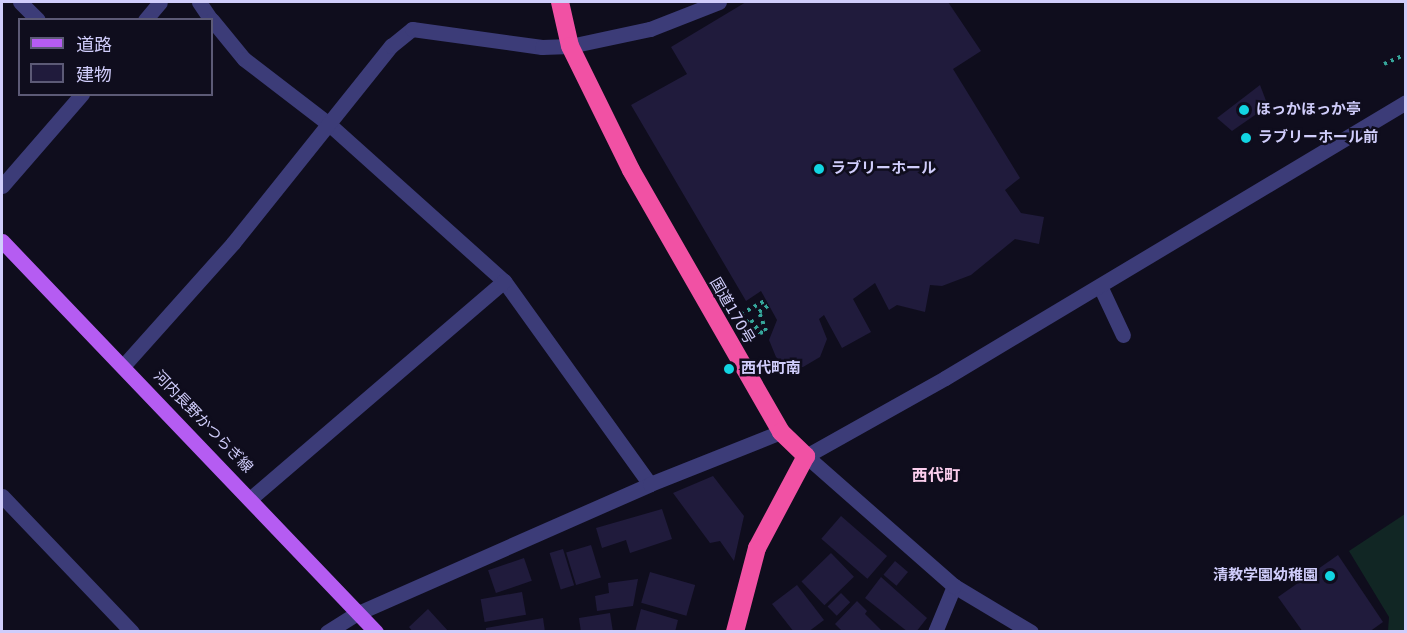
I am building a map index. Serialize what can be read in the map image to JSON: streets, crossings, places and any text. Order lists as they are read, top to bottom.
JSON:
{
  "streets": {
    "highway": ["国道170号"],
    "main road": ["河内長野かつらぎ線"]
  },
  "districts": ["西代町"],
  "places": [
    "ほっかほっか亭",
    "ラブリーホール前",
    "ラブリーホール",
    "西代町南",
    "清教学園幼稚園"
  ],
  "legend": ["道路", "建物"]
}
